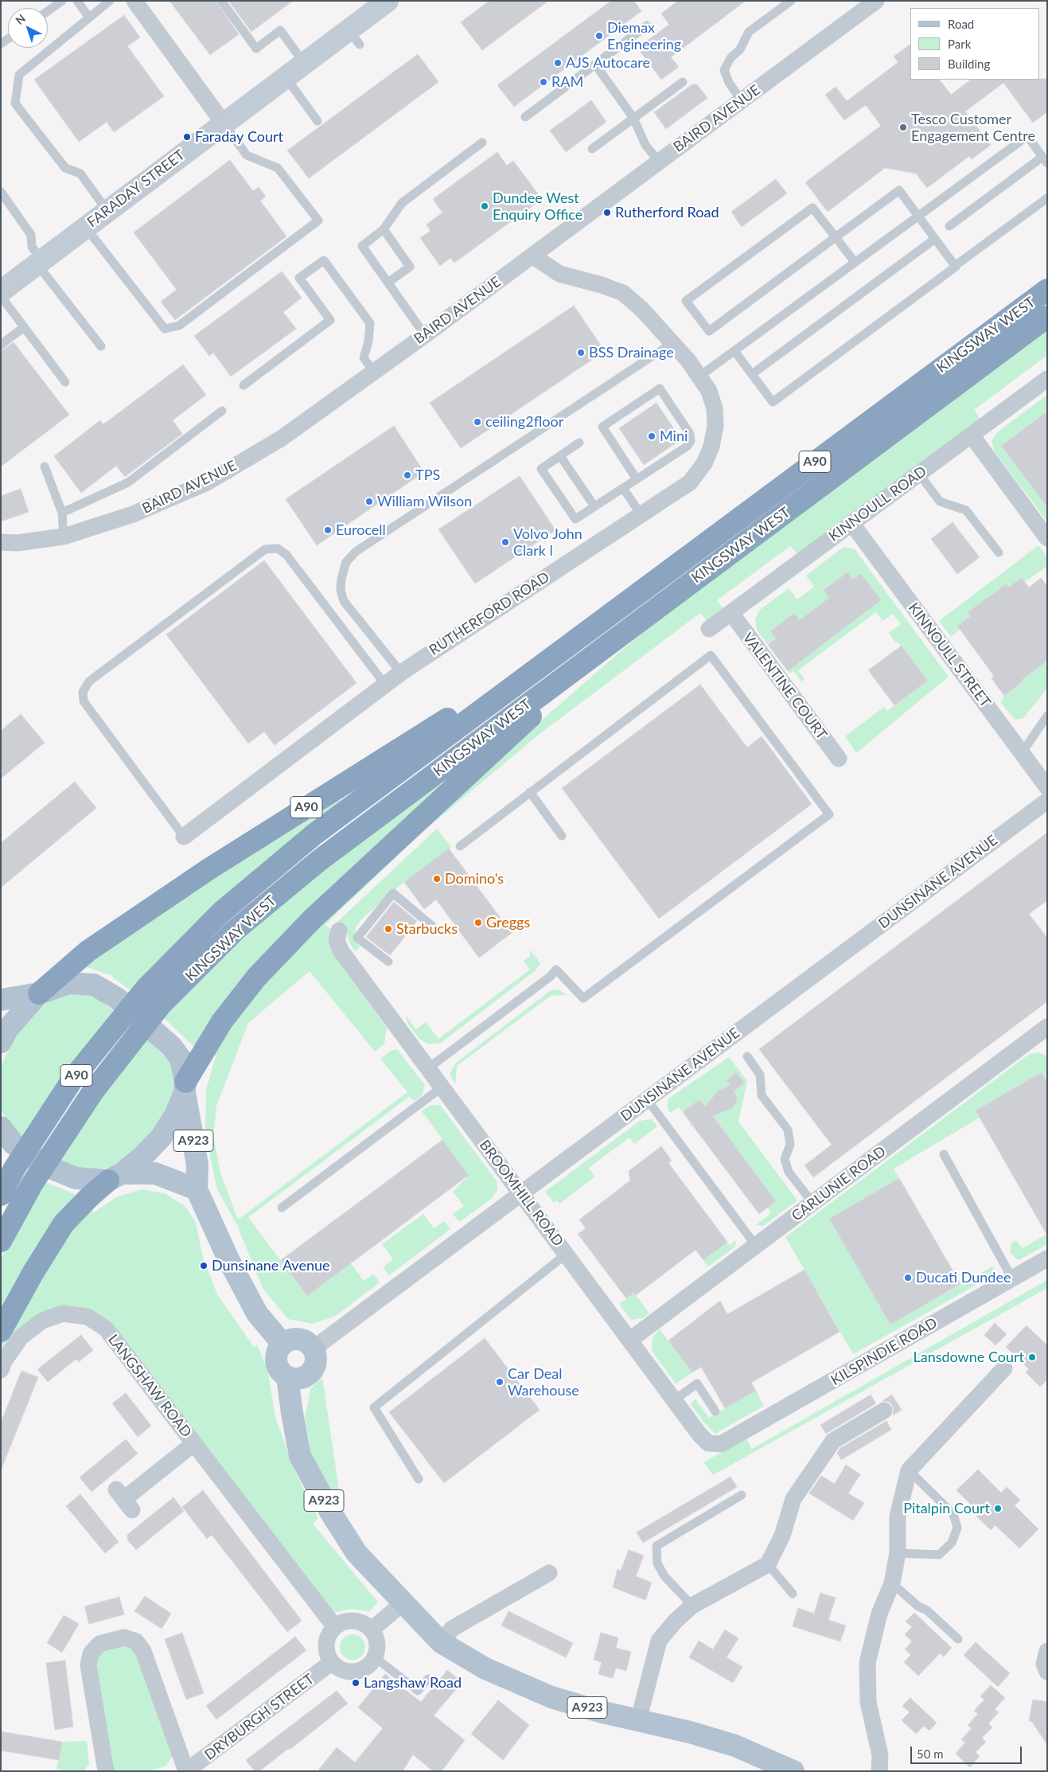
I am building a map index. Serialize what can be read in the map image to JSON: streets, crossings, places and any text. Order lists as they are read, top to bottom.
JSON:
{
  "streets": {
    "highway": ["KINGSWAY WEST", "A90"],
    "main road": ["A923"],
    "street": [
      "BAIRD AVENUE",
      "FARADAY STREET",
      "KINNOULL ROAD",
      "RUTHERFORD ROAD",
      "KINNOULL STREET",
      "VALENTINE COURT",
      "DUNSINANE AVENUE",
      "CARLUNIE ROAD",
      "BROOMHILL ROAD",
      "KILSPINDIE ROAD",
      "LANGSHAW ROAD",
      "DRYBURGH STREET"
    ]
  },
  "crossings": [
    ["BAIRD AVENUE", "RUTHERFORD ROAD"],
    ["KINGSWAY WEST", "A90"],
    ["A90", "A923"],
    ["KINNOULL ROAD", "KINNOULL STREET"],
    ["KINNOULL ROAD", "VALENTINE COURT"],
    ["DUNSINANE AVENUE", "A923"],
    ["DUNSINANE AVENUE", "BROOMHILL ROAD"],
    ["CARLUNIE ROAD", "BROOMHILL ROAD"],
    ["BROOMHILL ROAD", "KILSPINDIE ROAD"],
    ["LANGSHAW ROAD", "DRYBURGH STREET"]
  ],
  "places": [
    "Diemax Engineering",
    "AJS Autocare",
    "RAM",
    "Tesco Customer Engagement Centre",
    "Faraday Court",
    "Dundee West Enquiry Office",
    "Rutherford Road",
    "BSS Drainage",
    "ceiling2floor",
    "Mini",
    "TPS",
    "William Wilson",
    "Eurocell",
    "Volvo John Clark l",
    "Domino's",
    "Greggs",
    "Starbucks",
    "Dunsinane Avenue",
    "Ducati Dundee",
    "Lansdowne Court",
    "Car Deal Warehouse",
    "Pitalpin Court",
    "Langshaw Road"
  ],
  "legend": ["Road", "Park", "Building"],
  "scale_bar": "50 m",
  "north": "top left"
}
